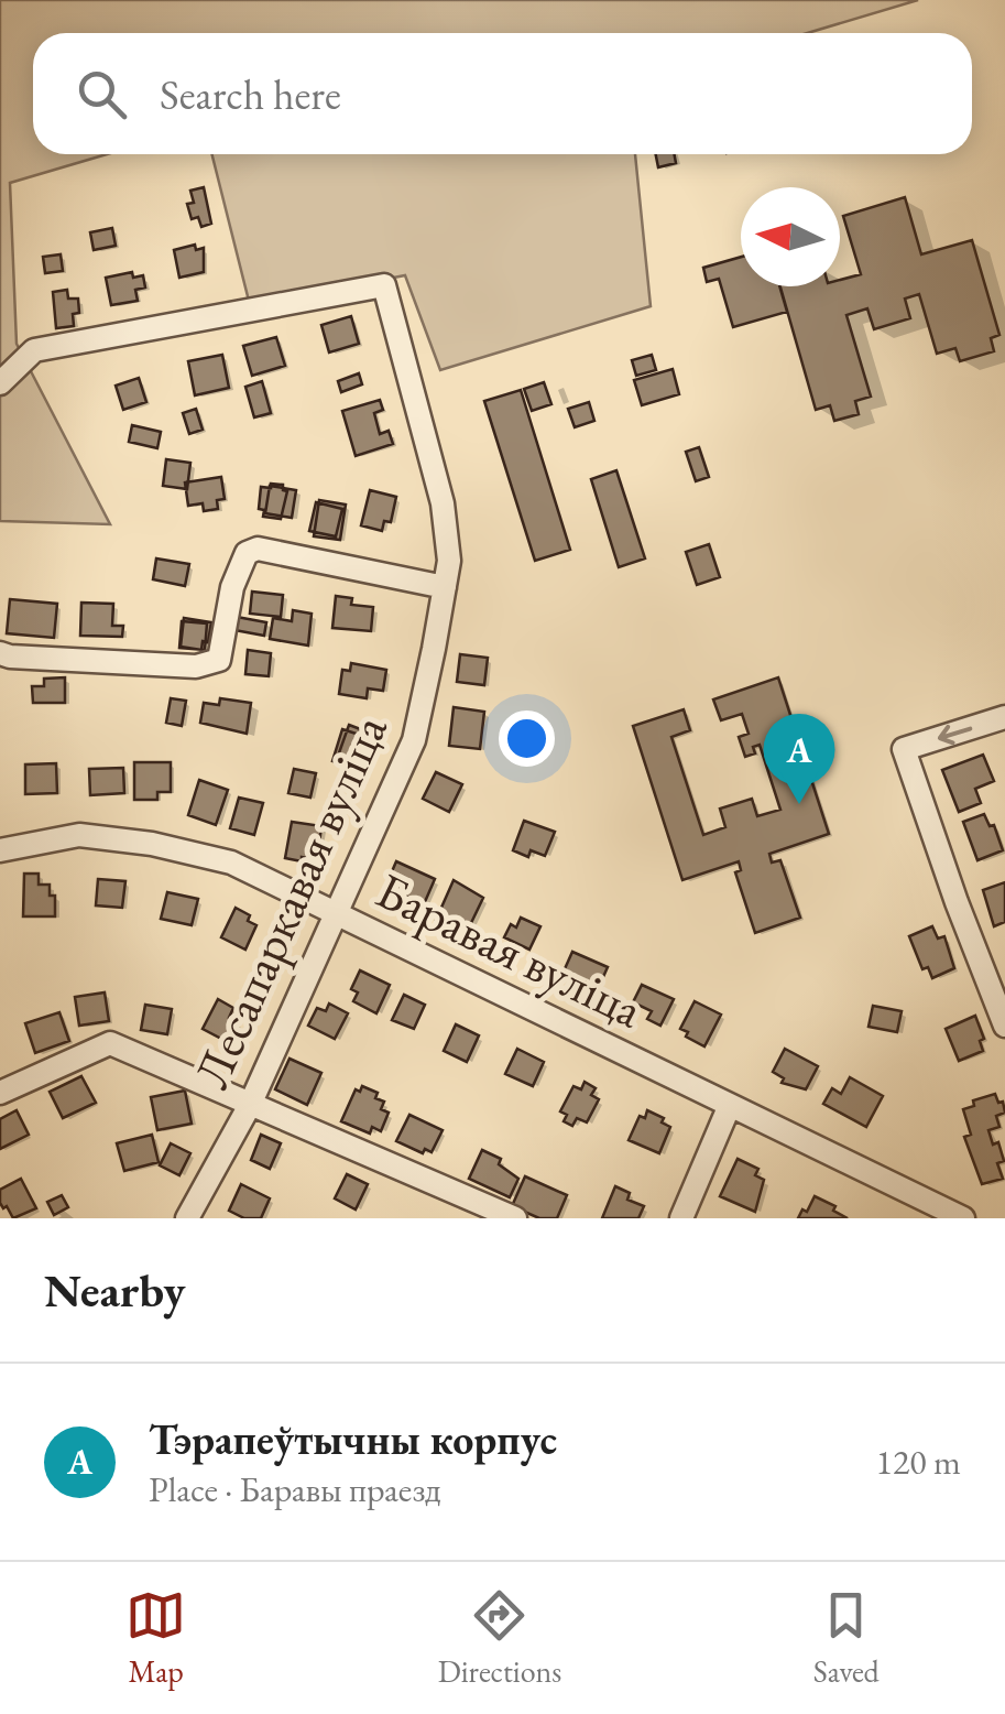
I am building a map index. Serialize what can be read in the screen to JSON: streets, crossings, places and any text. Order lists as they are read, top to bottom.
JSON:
{
  "streets": {
    "street": ["Лесапаркавая вуліца", "Баравая вуліца"]
  },
  "crossings": [
    ["Лесапаркавая вуліца", "Баравая вуліца"]
  ],
  "north": "left",
  "page": {
    "search": "Search here",
    "pins": "A",
    "heading": "Nearby",
    "list": [
      {
        "mark": "A",
        "name": "Тэрапеўтычны корпус",
        "note": "Place · Баравы праезд",
        "value": "120 m"
      }
    ],
    "nav": ["Map", "Directions", "Saved"]
  }
}
